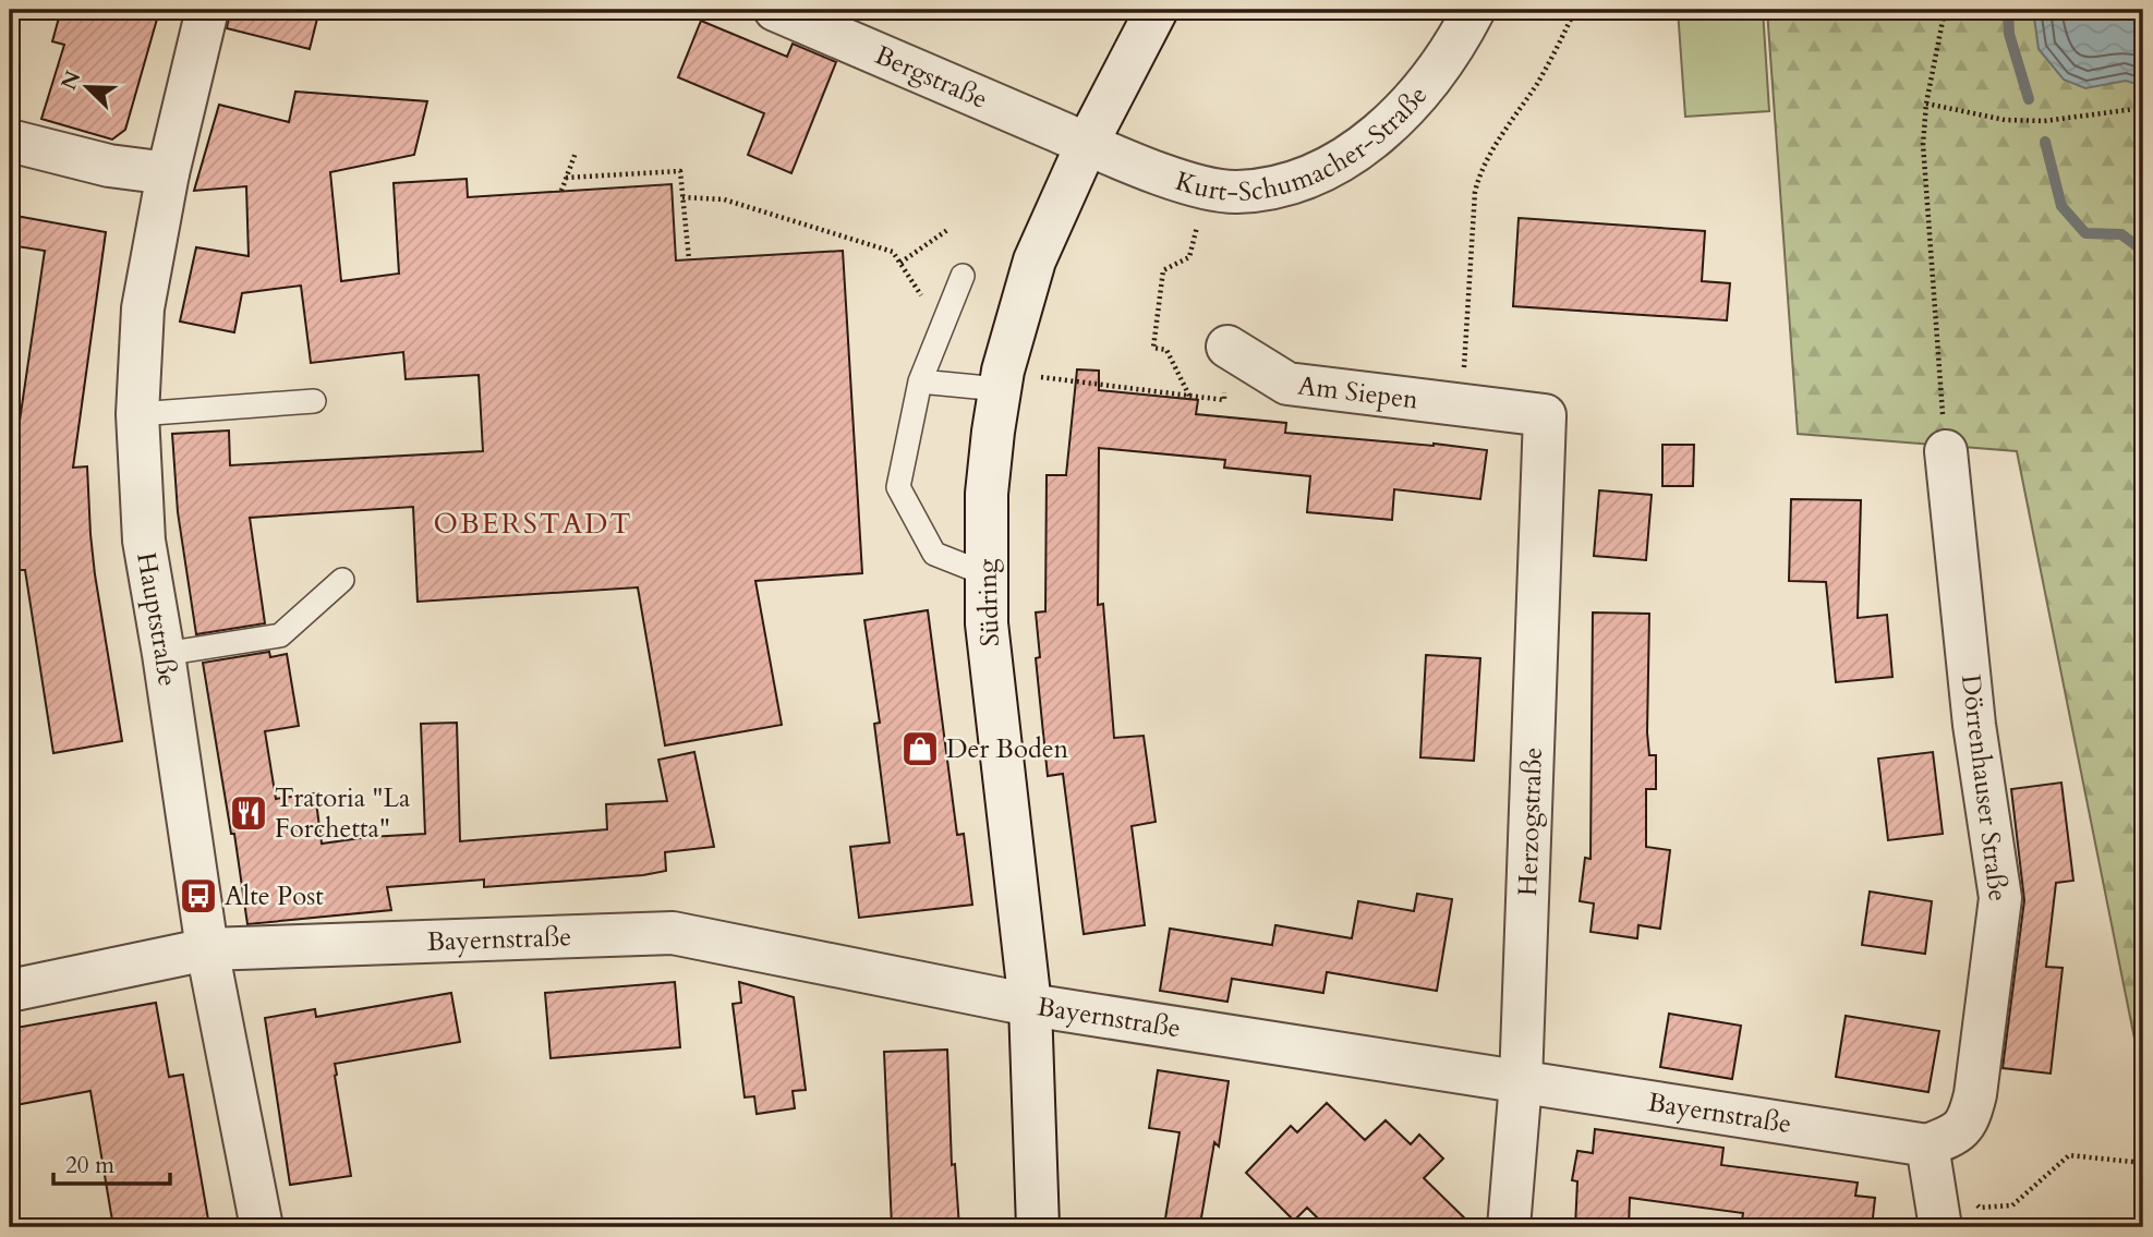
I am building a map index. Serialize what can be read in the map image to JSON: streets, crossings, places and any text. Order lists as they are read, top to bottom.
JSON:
{
  "streets": {
    "street": [
      "Bergstraße",
      "Kurt-Schumacher-Straße",
      "Am Siepen",
      "Südring",
      "Hauptstraße",
      "Dörrenhauser Straße",
      "Herzogstraße",
      "Bayernstraße"
    ]
  },
  "crossings": [
    ["Bergstraße", "Kurt-Schumacher-Straße"],
    ["Bergstraße", "Südring"],
    ["Kurt-Schumacher-Straße", "Südring"],
    ["Am Siepen", "Herzogstraße"],
    ["Südring", "Bayernstraße"],
    ["Hauptstraße", "Bayernstraße"],
    ["Dörrenhauser Straße", "Bayernstraße"],
    ["Herzogstraße", "Bayernstraße"]
  ],
  "districts": ["OBERSTADT"],
  "places": {
    "shop": ["Der Boden"],
    "restaurant": ["Tratoria \"La Forchetta\""],
    "bus stop": ["Alte Post"]
  },
  "scale_bar": "20 m",
  "north": "top left"
}
